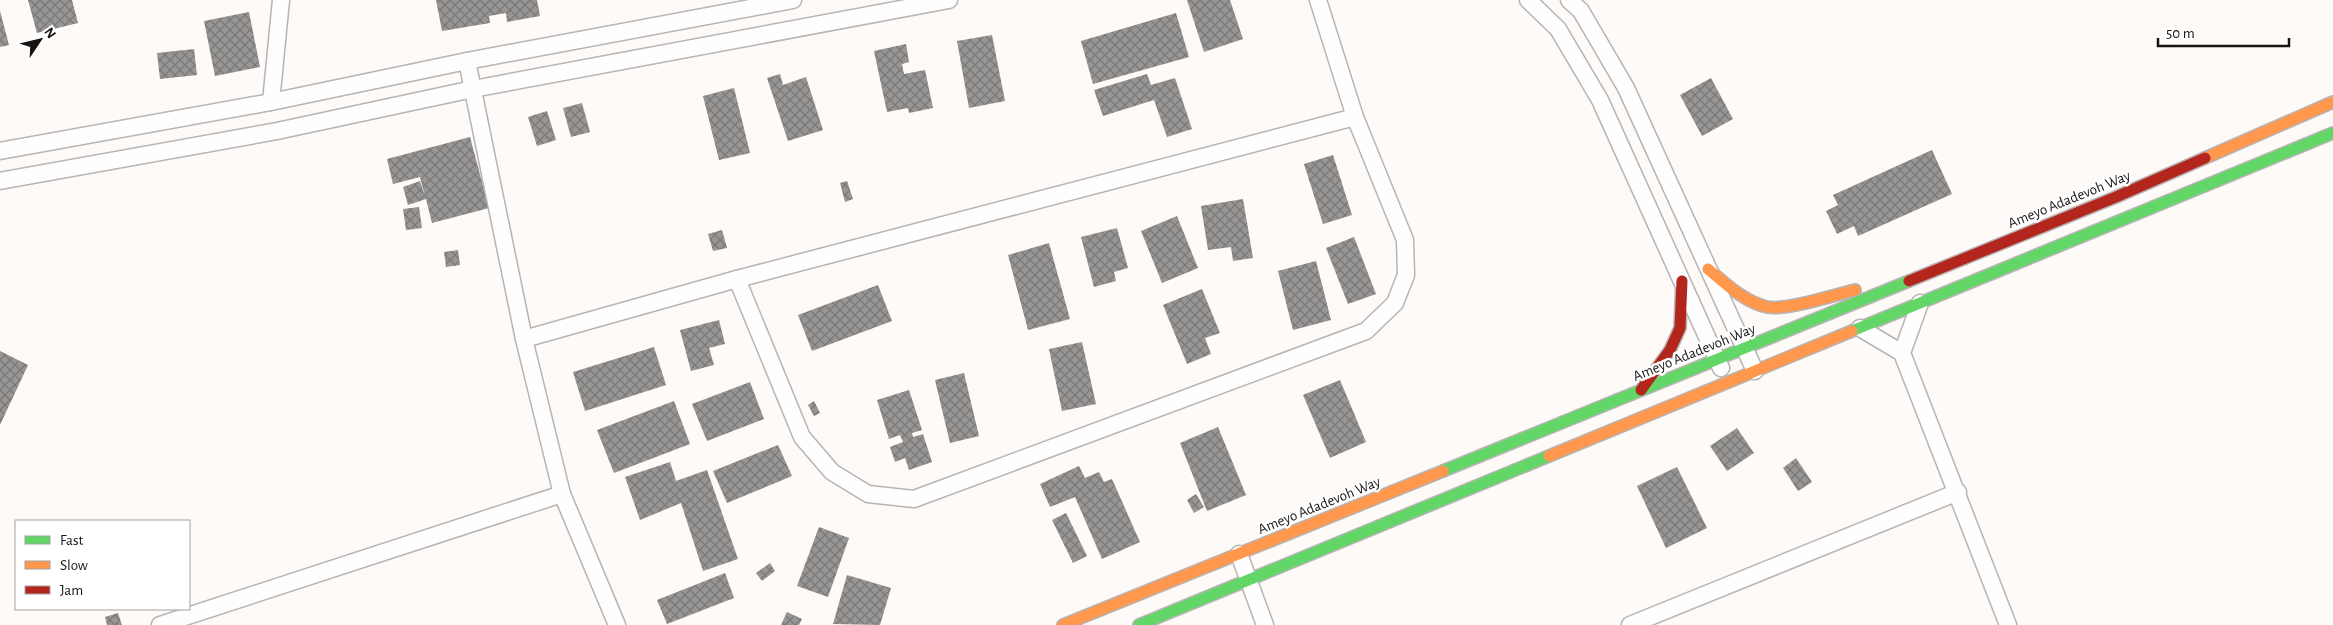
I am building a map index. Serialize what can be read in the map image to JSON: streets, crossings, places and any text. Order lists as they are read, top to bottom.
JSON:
{
  "streets": {
    "street": ["Ameyo Adadevoh Way"]
  },
  "legend": ["Fast", "Slow", "Jam"],
  "scale_bar": "50 m",
  "north": "top right"
}
